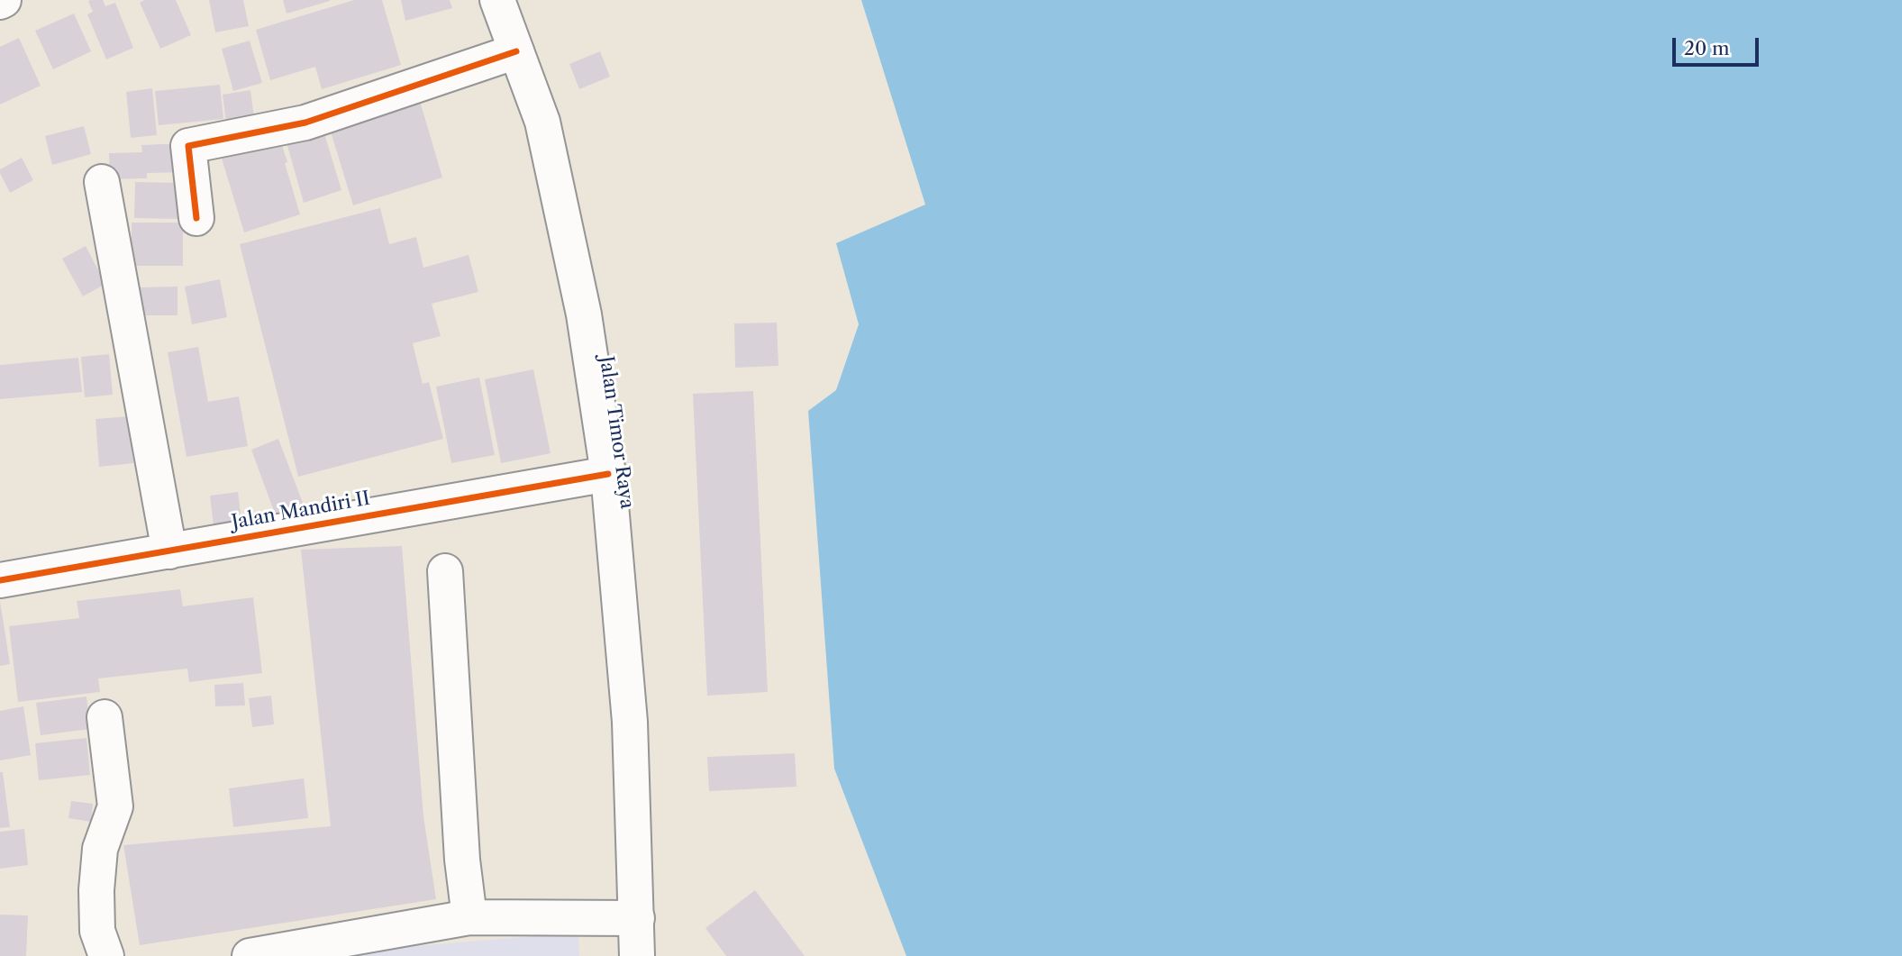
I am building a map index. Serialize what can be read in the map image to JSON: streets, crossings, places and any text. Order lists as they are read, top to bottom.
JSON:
{
  "streets": {
    "main road": ["Jalan Timor Raya", "Jalan Mandiri II"]
  },
  "crossings": [
    ["Jalan Timor Raya", "Jalan Mandiri II"]
  ],
  "scale_bar": "20 m"
}
